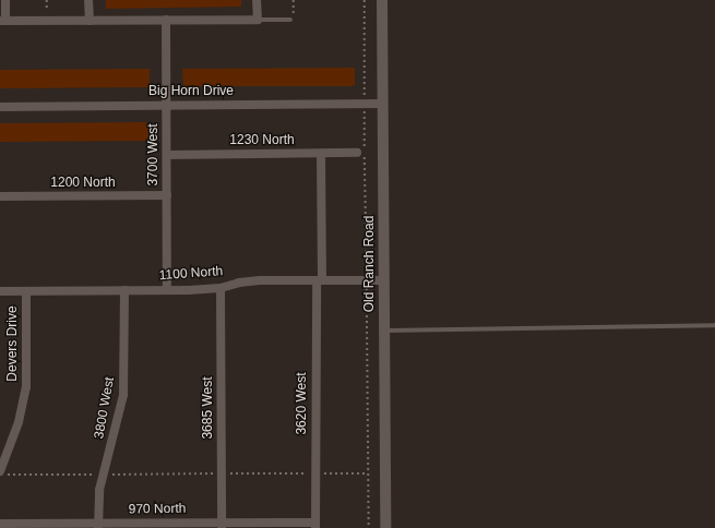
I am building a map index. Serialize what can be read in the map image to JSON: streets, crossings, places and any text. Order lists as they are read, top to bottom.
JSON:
{
  "streets": {
    "street": [
      "Big Horn Drive",
      "1230 North",
      "3700 West",
      "1200 North",
      "Old Ranch Road",
      "1100 North",
      "Devers Drive",
      "3620 West",
      "3800 West",
      "3685 West",
      "970 North"
    ]
  },
  "crossings": [
    ["Big Horn Drive", "3700 West"],
    ["Big Horn Drive", "Old Ranch Road"],
    ["1230 North", "3700 West"],
    ["1230 North", "3620 West"],
    ["3700 West", "1200 North"],
    ["3700 West", "1100 North"],
    ["Old Ranch Road", "1100 North"],
    ["1100 North", "Devers Drive"],
    ["1100 North", "3620 West"],
    ["1100 North", "3800 West"],
    ["1100 North", "3685 West"],
    ["3620 West", "970 North"],
    ["3800 West", "970 North"],
    ["3685 West", "970 North"]
  ]
}
